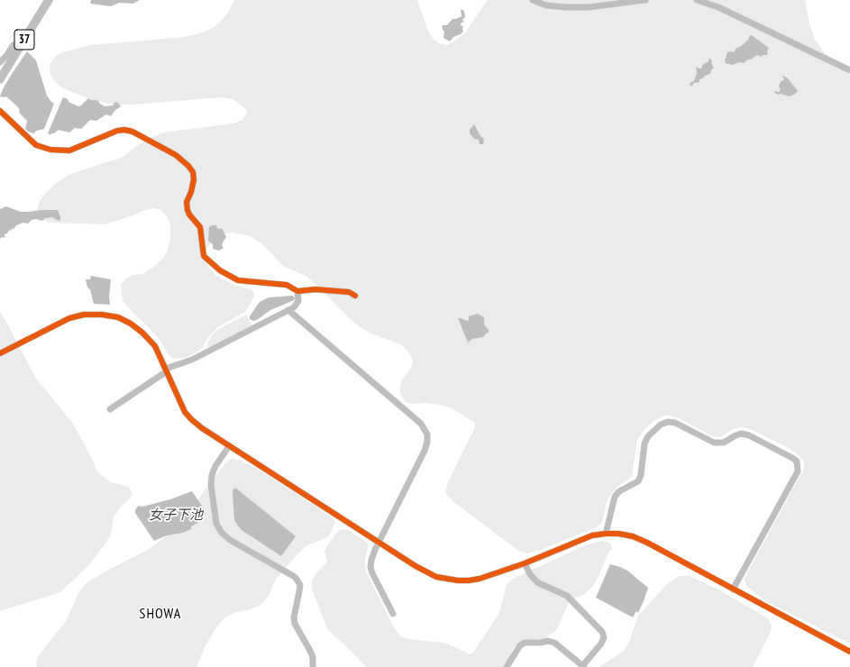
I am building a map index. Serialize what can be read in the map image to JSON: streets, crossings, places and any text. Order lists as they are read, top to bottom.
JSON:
{
  "streets": {
    "main road": ["37"]
  },
  "districts": ["SHOWA"],
  "water": ["女子下池"]
}
